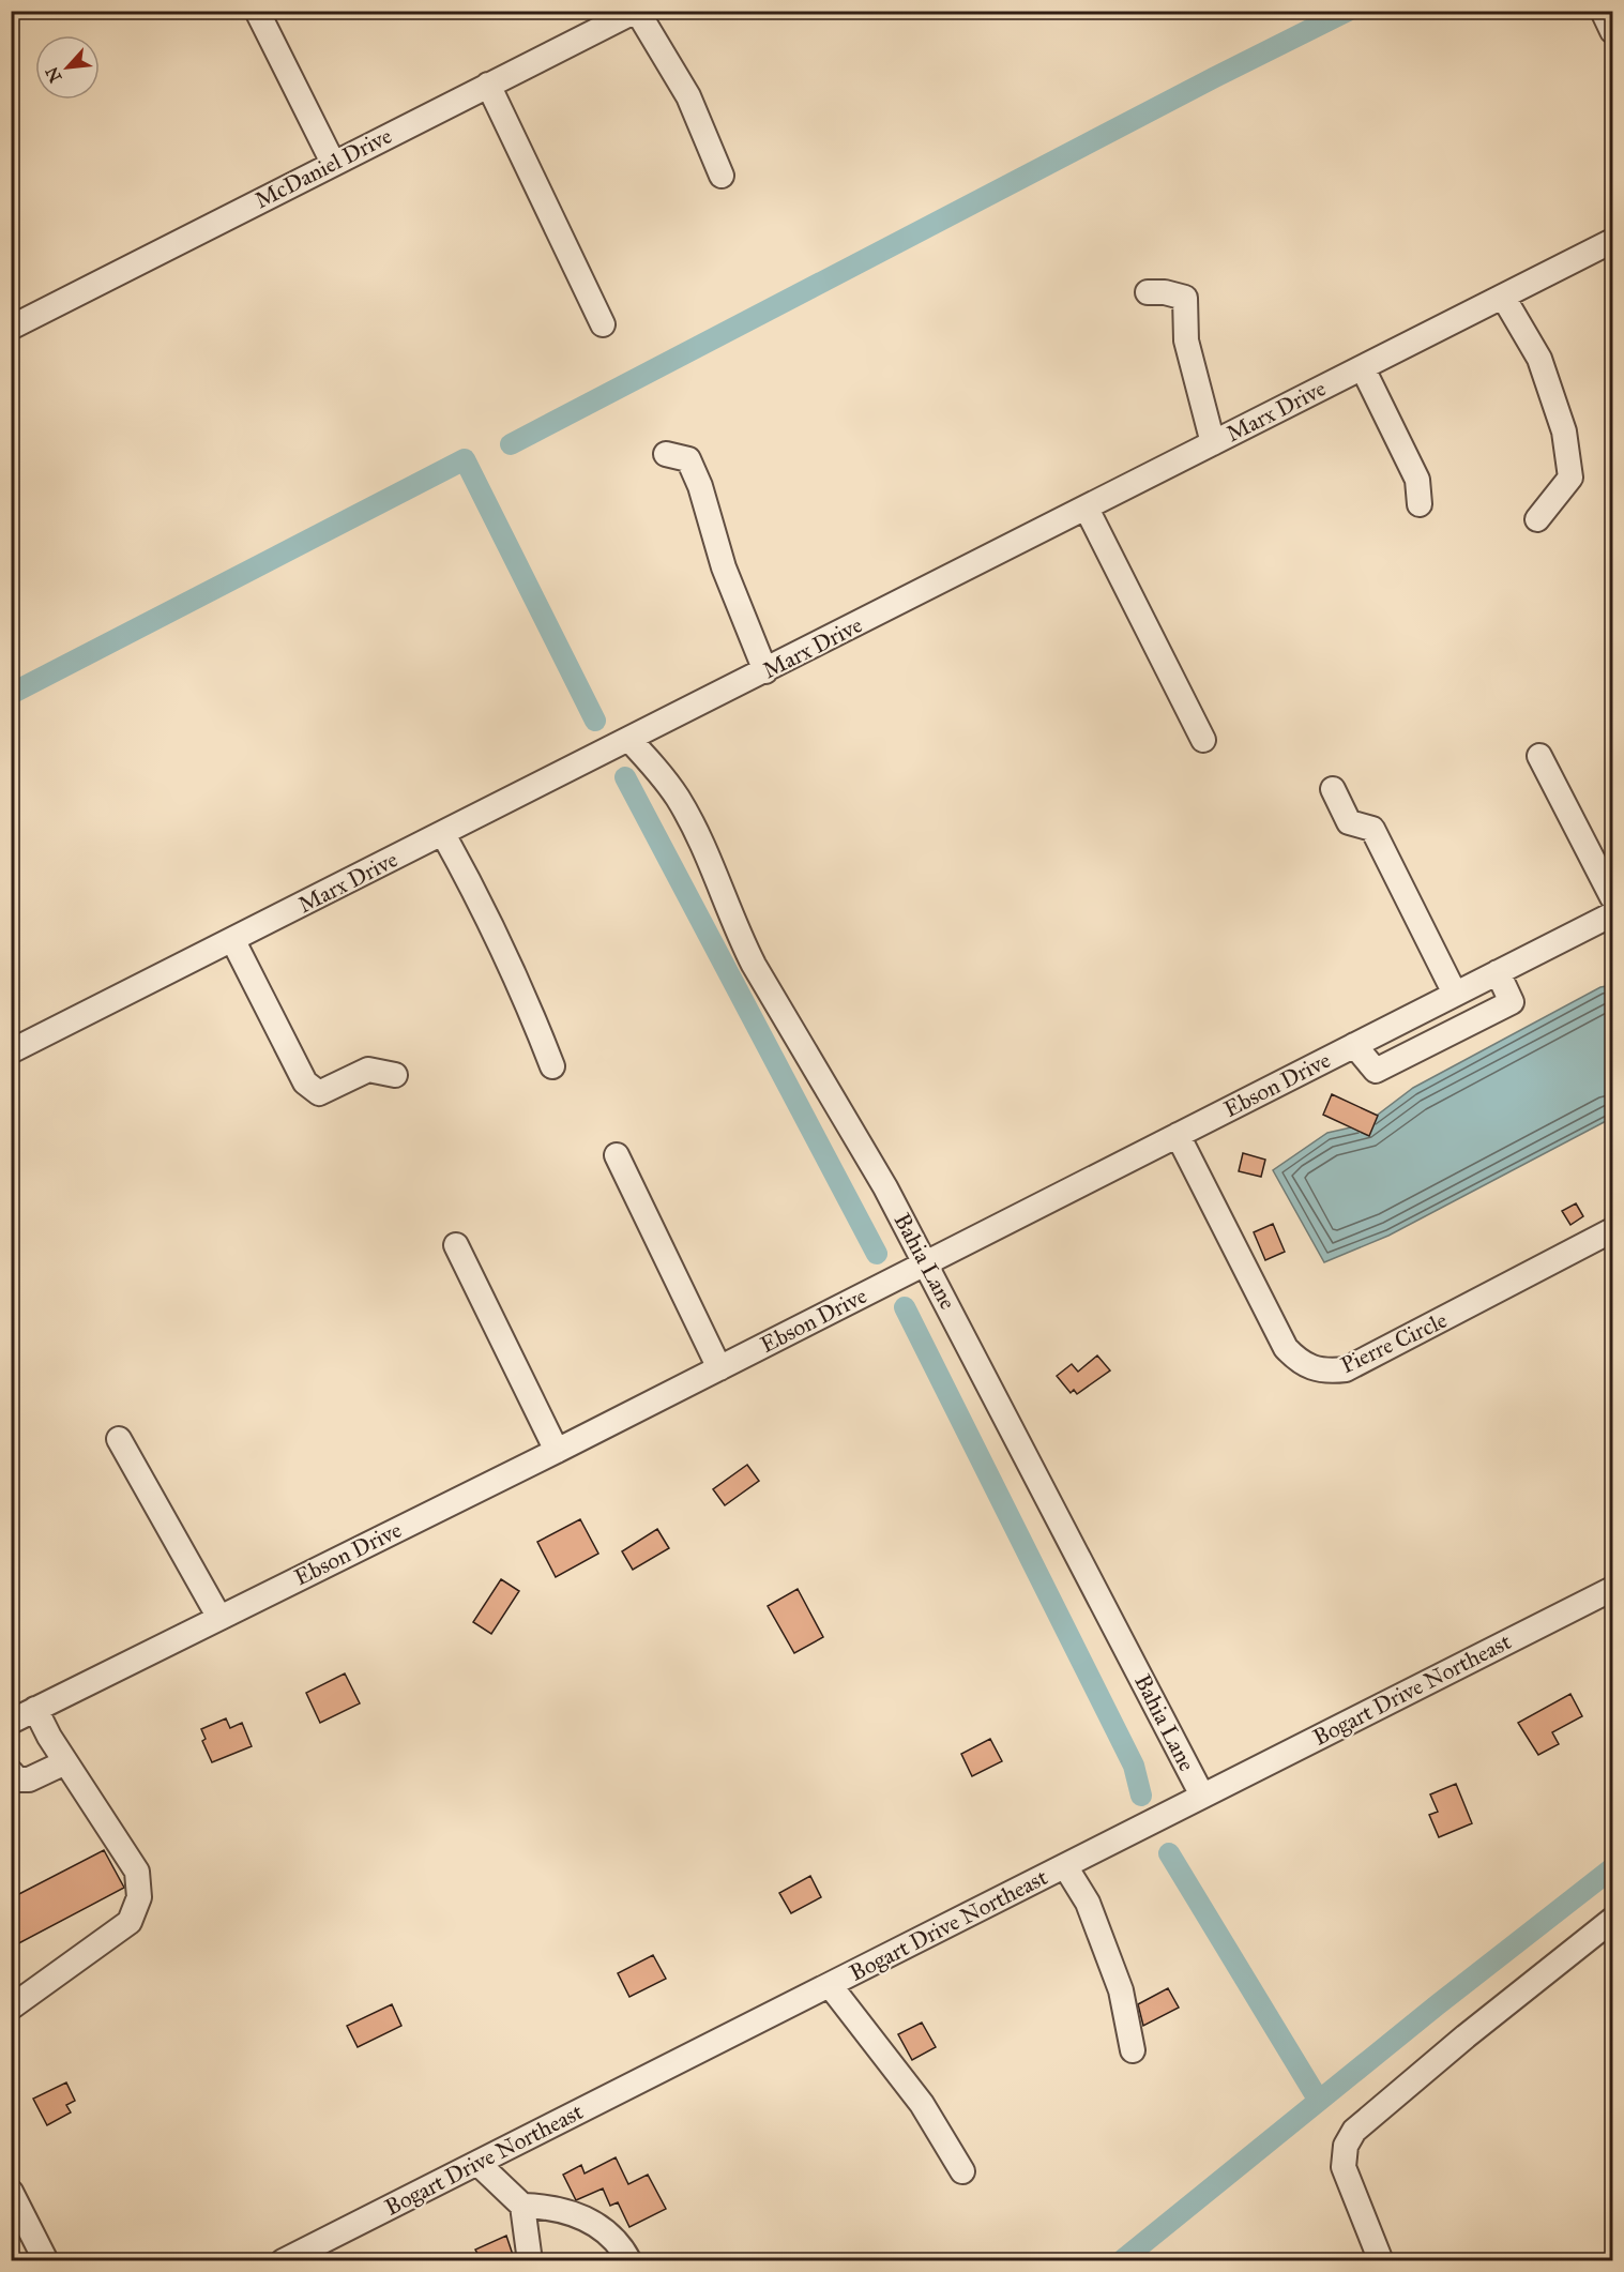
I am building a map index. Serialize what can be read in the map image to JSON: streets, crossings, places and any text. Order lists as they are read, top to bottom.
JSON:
{
  "streets": {
    "street": [
      "McDaniel Drive",
      "Marx Drive",
      "Ebson Drive",
      "Bahia Lane",
      "Pierre Circle",
      "Bogart Drive Northeast"
    ]
  },
  "crossings": [
    ["Marx Drive", "Bahia Lane"],
    ["Ebson Drive", "Bahia Lane"],
    ["Ebson Drive", "Pierre Circle"],
    ["Bahia Lane", "Bogart Drive Northeast"]
  ],
  "north": "bottom left"
}
